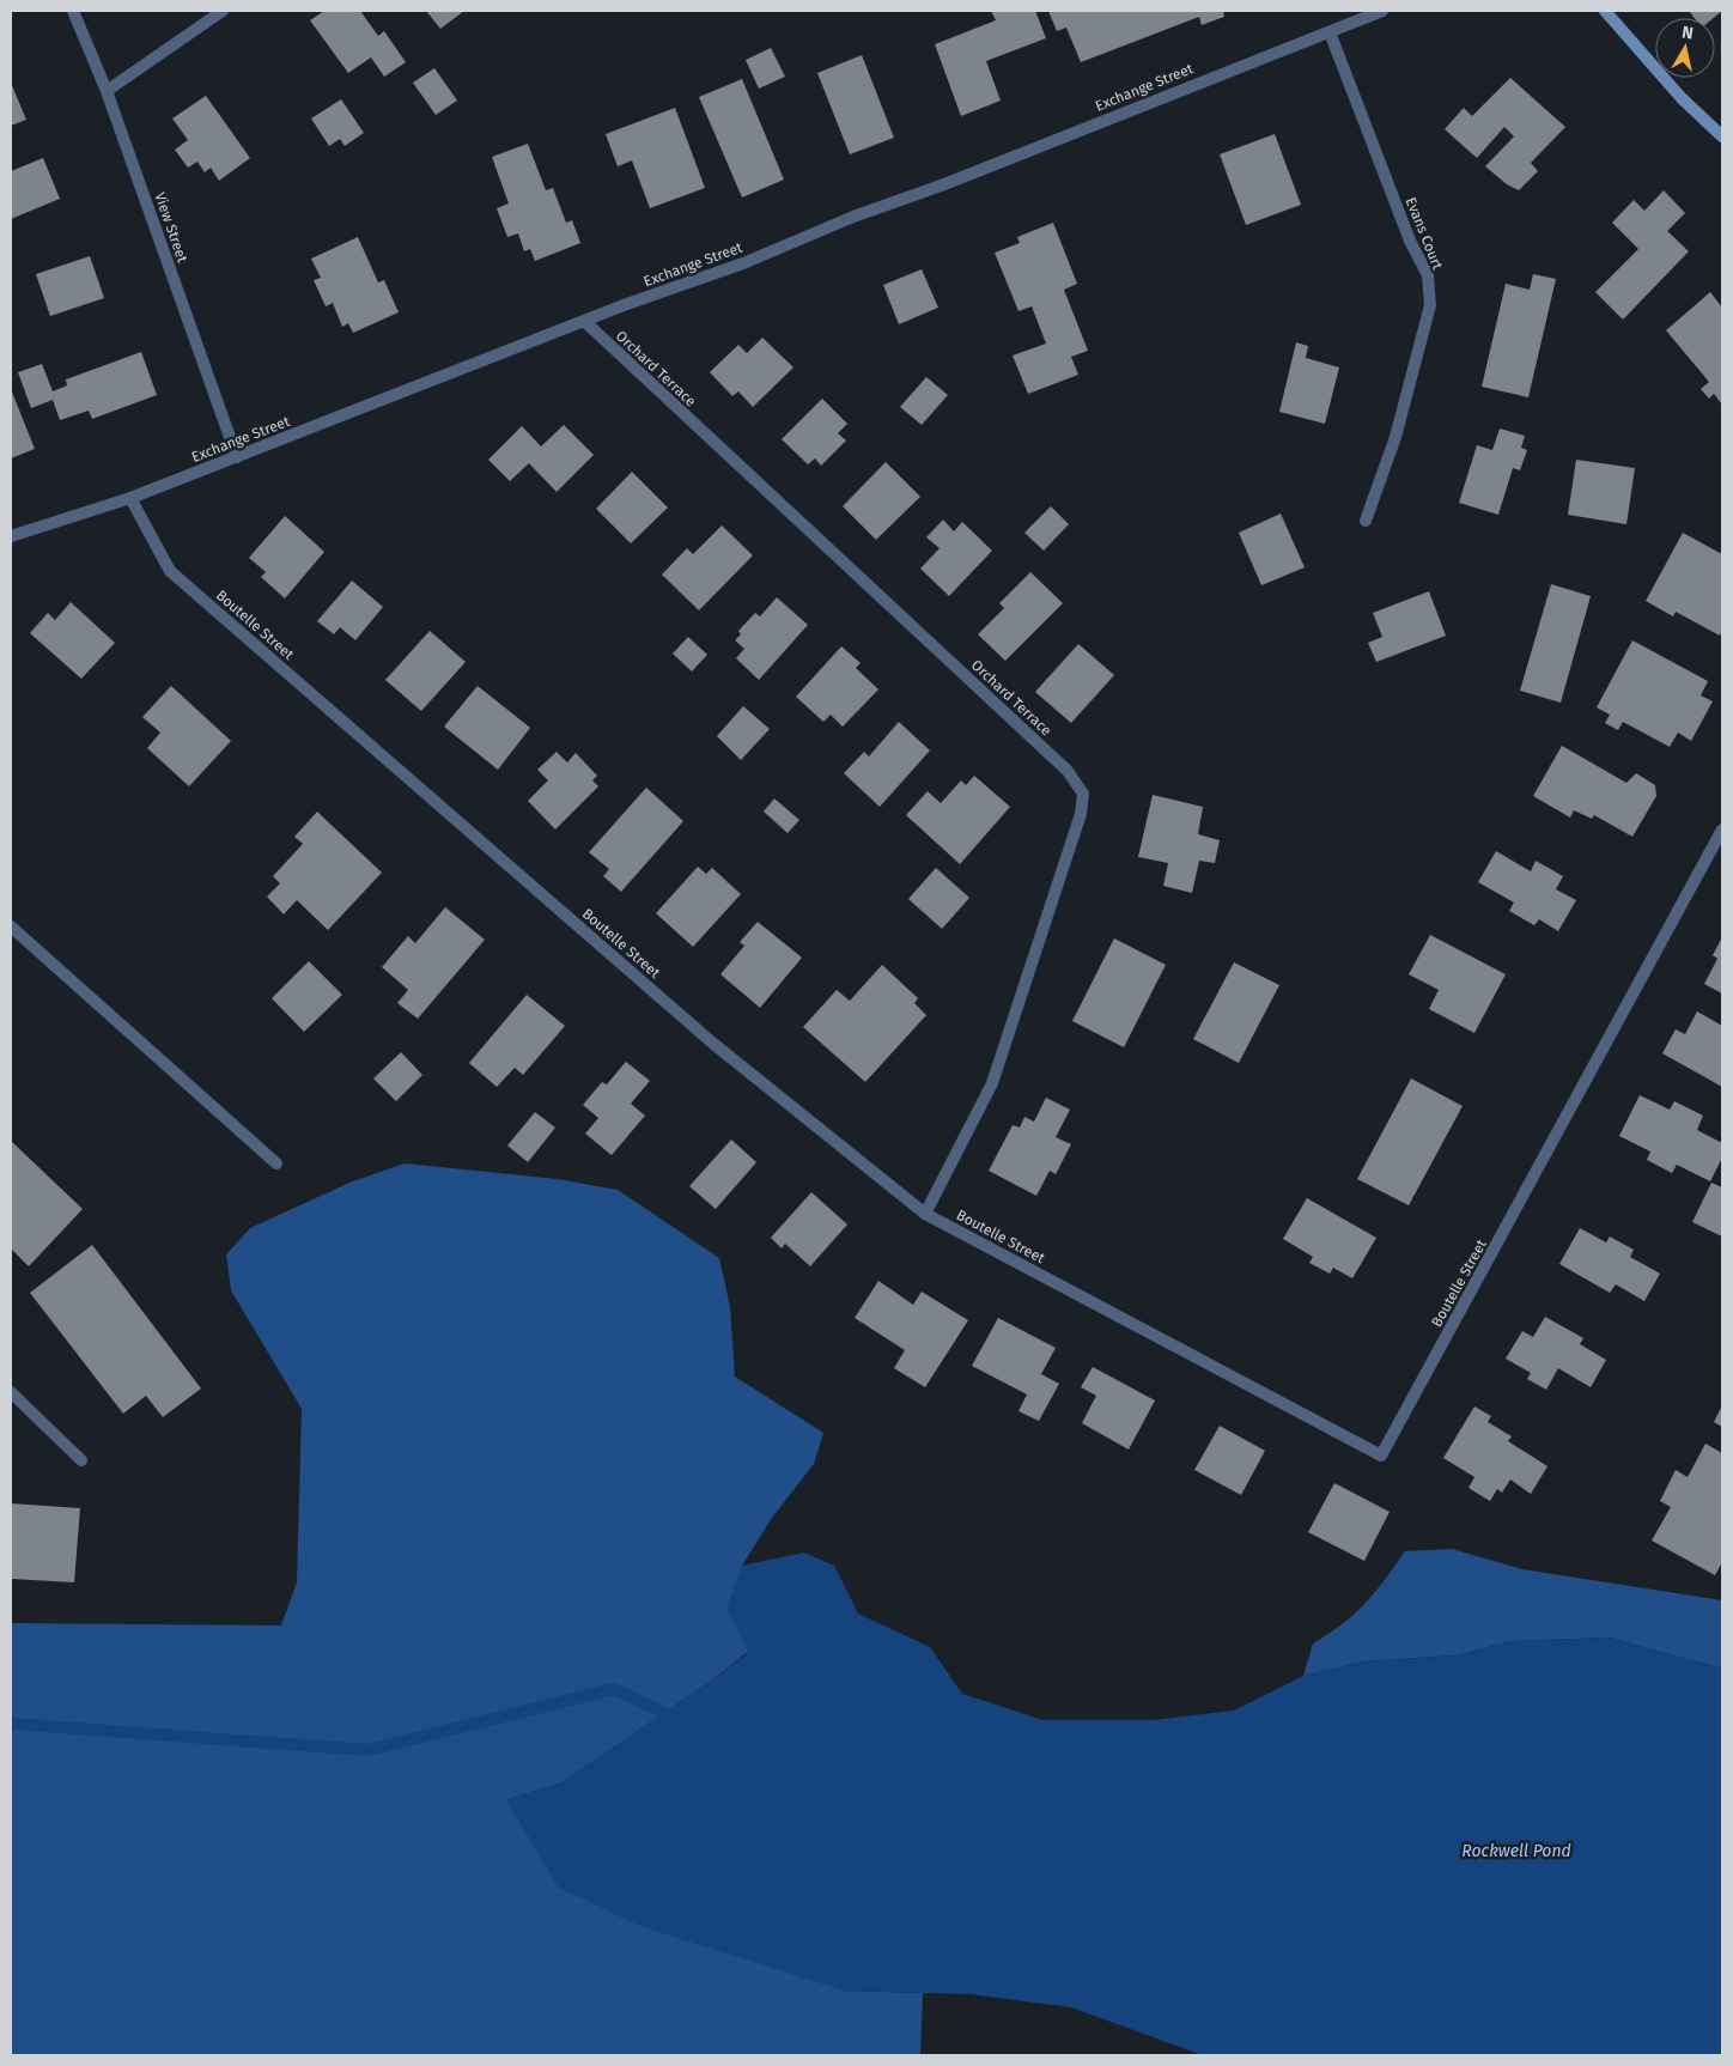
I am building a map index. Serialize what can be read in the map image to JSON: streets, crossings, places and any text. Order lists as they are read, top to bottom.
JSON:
{
  "streets": {
    "street": [
      "Exchange Street",
      "View Street",
      "Evans Court",
      "Orchard Terrace",
      "Boutelle Street"
    ]
  },
  "crossings": [
    ["Exchange Street", "View Street"],
    ["Exchange Street", "Evans Court"],
    ["Exchange Street", "Orchard Terrace"],
    ["Exchange Street", "Boutelle Street"],
    ["Orchard Terrace", "Boutelle Street"]
  ],
  "water": ["Rockwell Pond"],
  "north": "top"
}
